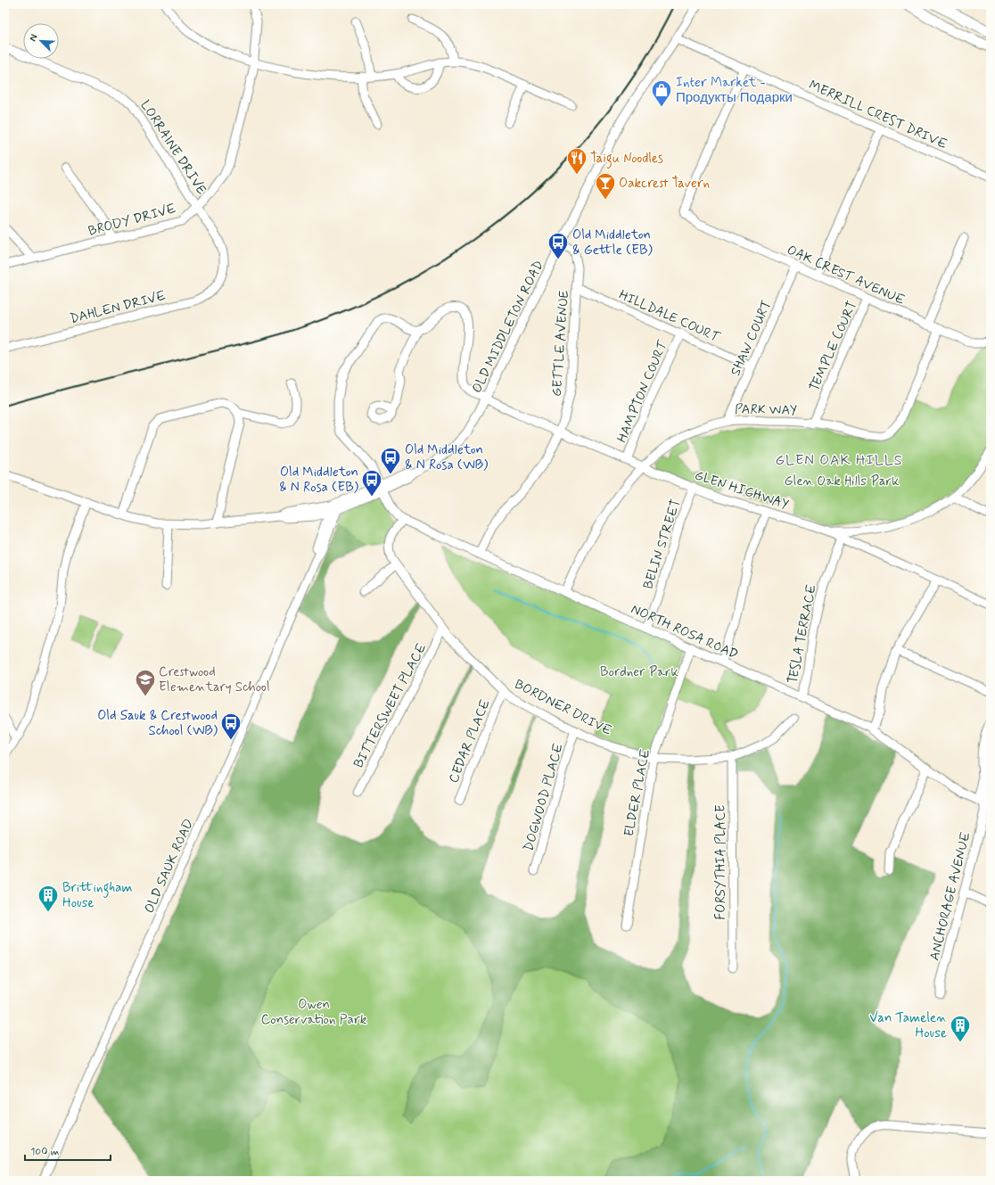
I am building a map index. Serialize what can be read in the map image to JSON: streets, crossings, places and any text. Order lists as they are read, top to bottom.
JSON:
{
  "streets": {
    "street": [
      "MERRILL CREST DRIVE",
      "LORRAINE DRIVE",
      "BRODY DRIVE",
      "OAK CREST AVENUE",
      "DAHLEN DRIVE",
      "HILLDALE COURT",
      "OLD MIDDLETON ROAD",
      "SHAW COURT",
      "GETTLE AVENUE",
      "TEMPLE COURT",
      "HAMPTON COURT",
      "PARK WAY",
      "GLEN HIGHWAY",
      "BELIN STREET",
      "NORTH ROSA ROAD",
      "TESLA TERRACE",
      "BITTERSWEET PLACE",
      "BORDNER DRIVE",
      "CEDAR PLACE",
      "ELDER PLACE",
      "DOGWOOD PLACE",
      "FORSYTHIA PLACE",
      "OLD SAUK ROAD",
      "ANCHORAGE AVENUE"
    ]
  },
  "crossings": [
    ["MERRILL CREST DRIVE", "OAK CREST AVENUE"],
    ["MERRILL CREST DRIVE", "OLD MIDDLETON ROAD"],
    ["LORRAINE DRIVE", "BRODY DRIVE"],
    ["LORRAINE DRIVE", "DAHLEN DRIVE"],
    ["OAK CREST AVENUE", "SHAW COURT"],
    ["OAK CREST AVENUE", "TEMPLE COURT"],
    ["OAK CREST AVENUE", "PARK WAY"],
    ["HILLDALE COURT", "SHAW COURT"],
    ["HILLDALE COURT", "GETTLE AVENUE"],
    ["HILLDALE COURT", "HAMPTON COURT"],
    ["OLD MIDDLETON ROAD", "GETTLE AVENUE"],
    ["OLD MIDDLETON ROAD", "GLEN HIGHWAY"],
    ["OLD MIDDLETON ROAD", "NORTH ROSA ROAD"],
    ["OLD MIDDLETON ROAD", "OLD SAUK ROAD"],
    ["SHAW COURT", "PARK WAY"],
    ["GETTLE AVENUE", "GLEN HIGHWAY"],
    ["GETTLE AVENUE", "NORTH ROSA ROAD"],
    ["TEMPLE COURT", "PARK WAY"],
    ["HAMPTON COURT", "GLEN HIGHWAY"],
    ["PARK WAY", "GLEN HIGHWAY"],
    ["PARK WAY", "NORTH ROSA ROAD"],
    ["GLEN HIGHWAY", "BELIN STREET"],
    ["GLEN HIGHWAY", "NORTH ROSA ROAD"],
    ["GLEN HIGHWAY", "TESLA TERRACE"],
    ["BELIN STREET", "NORTH ROSA ROAD"],
    ["NORTH ROSA ROAD", "TESLA TERRACE"],
    ["NORTH ROSA ROAD", "BORDNER DRIVE"],
    ["NORTH ROSA ROAD", "ELDER PLACE"],
    ["NORTH ROSA ROAD", "ANCHORAGE AVENUE"],
    ["BITTERSWEET PLACE", "BORDNER DRIVE"],
    ["BORDNER DRIVE", "CEDAR PLACE"],
    ["BORDNER DRIVE", "ELDER PLACE"],
    ["BORDNER DRIVE", "DOGWOOD PLACE"],
    ["BORDNER DRIVE", "FORSYTHIA PLACE"]
  ],
  "districts": ["GLEN OAK HILLS"],
  "parks": ["Glen Oak Hills Park", "Bordner Park", "Owen Conservation Park"],
  "places": {
    "shop": ["Inter Market - Продукты Подарки"],
    "restaurant": ["Taigu Noodles"],
    "bar": ["Oakcrest Tavern"],
    "bus stop": [
      "Old Middleton & Gettle (EB)",
      "Old Middleton & N Rosa (WB)",
      "Old Middleton & N Rosa (EB)",
      "Old Sauk & Crestwood School (WB)"
    ],
    "school or university": ["Crestwood Elementary School"],
    "building": ["Brittingham House", "Van Tamelen House"]
  },
  "scale_bar": "100 m",
  "north": "top left"
}
